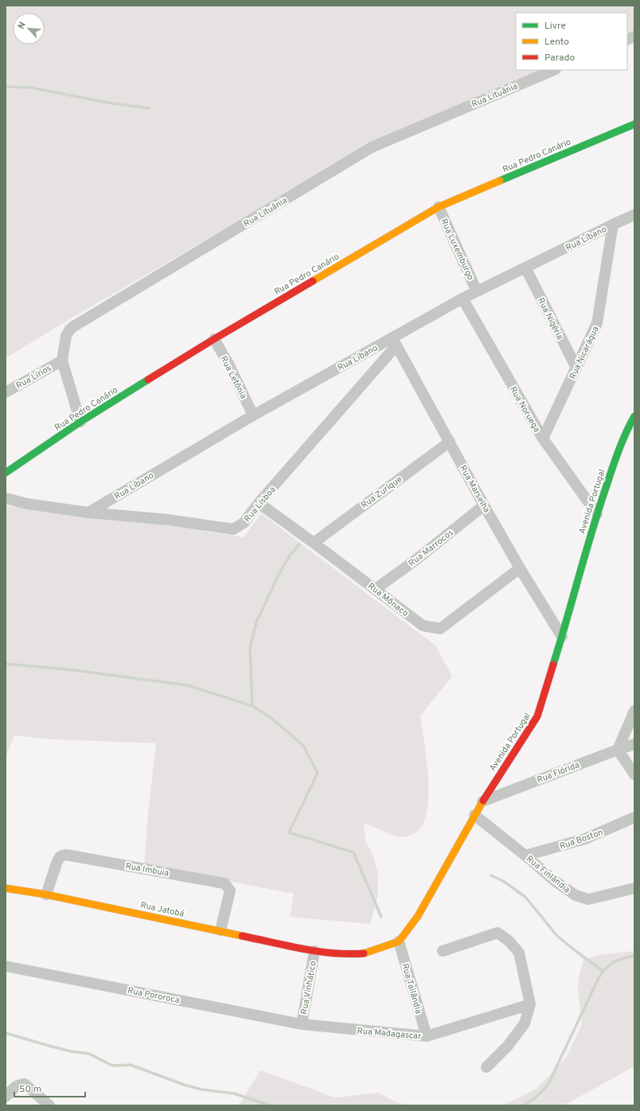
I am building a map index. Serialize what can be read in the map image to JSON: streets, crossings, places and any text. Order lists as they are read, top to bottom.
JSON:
{
  "streets": {
    "street": [
      "Rua Lituânia",
      "Rua Pedro Canário",
      "Rua Líbano",
      "Rua Luxemburgo",
      "Rua Nigéria",
      "Rua Nicarágua",
      "Rua Lírios",
      "Rua Letônia",
      "Rua Noruega",
      "Rua Marselha",
      "Rua Zurique",
      "Avenida Portugal",
      "Rua Lísboa",
      "Rua Marrocos",
      "Rua Mônaco",
      "Rua Flórida",
      "Rua Boston",
      "Rua Imbuia",
      "Rua Finlândia",
      "Rua Jatobá",
      "Rua Vinhático",
      "Rua Tailândia",
      "Rua Pororoca",
      "Rua Madagascar"
    ]
  },
  "crossings": [
    ["Rua Lituânia", "Rua Pedro Canário"],
    ["Rua Lituânia", "Rua Lírios"],
    ["Rua Pedro Canário", "Rua Luxemburgo"],
    ["Rua Pedro Canário", "Rua Letônia"],
    ["Rua Líbano", "Rua Luxemburgo"],
    ["Rua Líbano", "Rua Nigéria"],
    ["Rua Líbano", "Rua Nicarágua"],
    ["Rua Líbano", "Rua Letônia"],
    ["Rua Líbano", "Rua Noruega"],
    ["Rua Líbano", "Rua Marselha"],
    ["Rua Líbano", "Rua Lísboa"],
    ["Rua Nigéria", "Rua Nicarágua"],
    ["Rua Nicarágua", "Rua Noruega"],
    ["Rua Noruega", "Avenida Portugal"],
    ["Rua Marselha", "Rua Zurique"],
    ["Rua Marselha", "Avenida Portugal"],
    ["Rua Marselha", "Rua Lísboa"],
    ["Rua Marselha", "Rua Marrocos"],
    ["Rua Marselha", "Rua Mônaco"],
    ["Rua Zurique", "Rua Mônaco"],
    ["Avenida Portugal", "Rua Flórida"],
    ["Avenida Portugal", "Rua Finlândia"],
    ["Avenida Portugal", "Rua Tailândia"],
    ["Rua Lísboa", "Rua Mônaco"],
    ["Rua Marrocos", "Rua Mônaco"],
    ["Rua Boston", "Rua Finlândia"],
    ["Rua Imbuia", "Rua Jatobá"],
    ["Rua Jatobá", "Rua Vinhático"],
    ["Rua Vinhático", "Rua Pororoca"],
    ["Rua Vinhático", "Rua Madagascar"],
    ["Rua Tailândia", "Rua Madagascar"],
    ["Rua Pororoca", "Rua Madagascar"]
  ],
  "legend": ["Livre", "Lento", "Parado"],
  "scale_bar": "50 m",
  "north": "top left"
}
